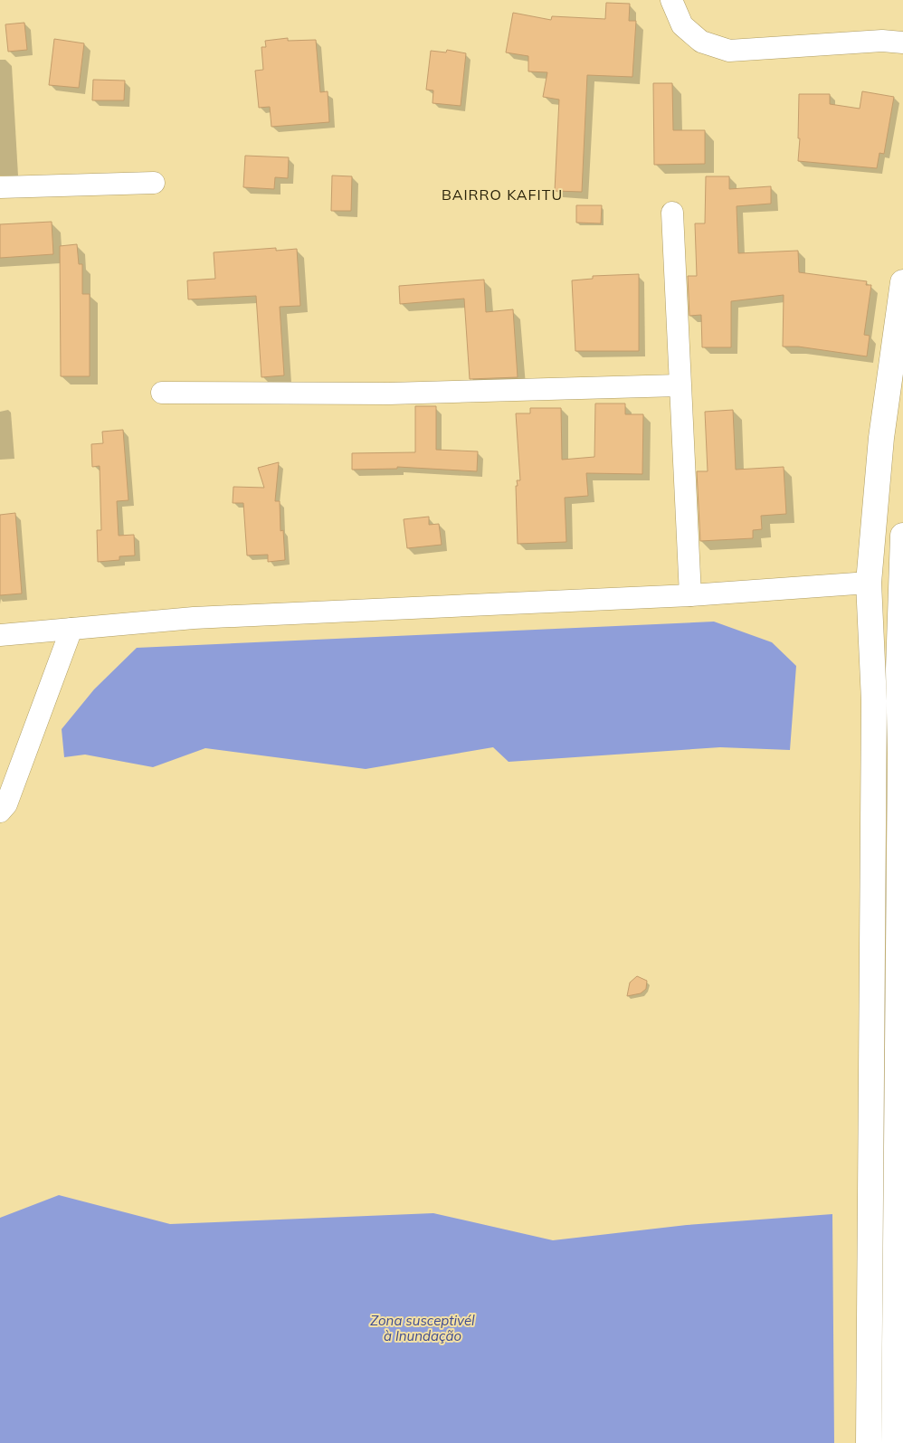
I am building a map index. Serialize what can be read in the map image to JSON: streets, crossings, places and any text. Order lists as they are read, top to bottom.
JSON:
{
  "districts": ["BAIRRO KAFITU"],
  "water": ["Zona susceptivél à Inundação"]
}
